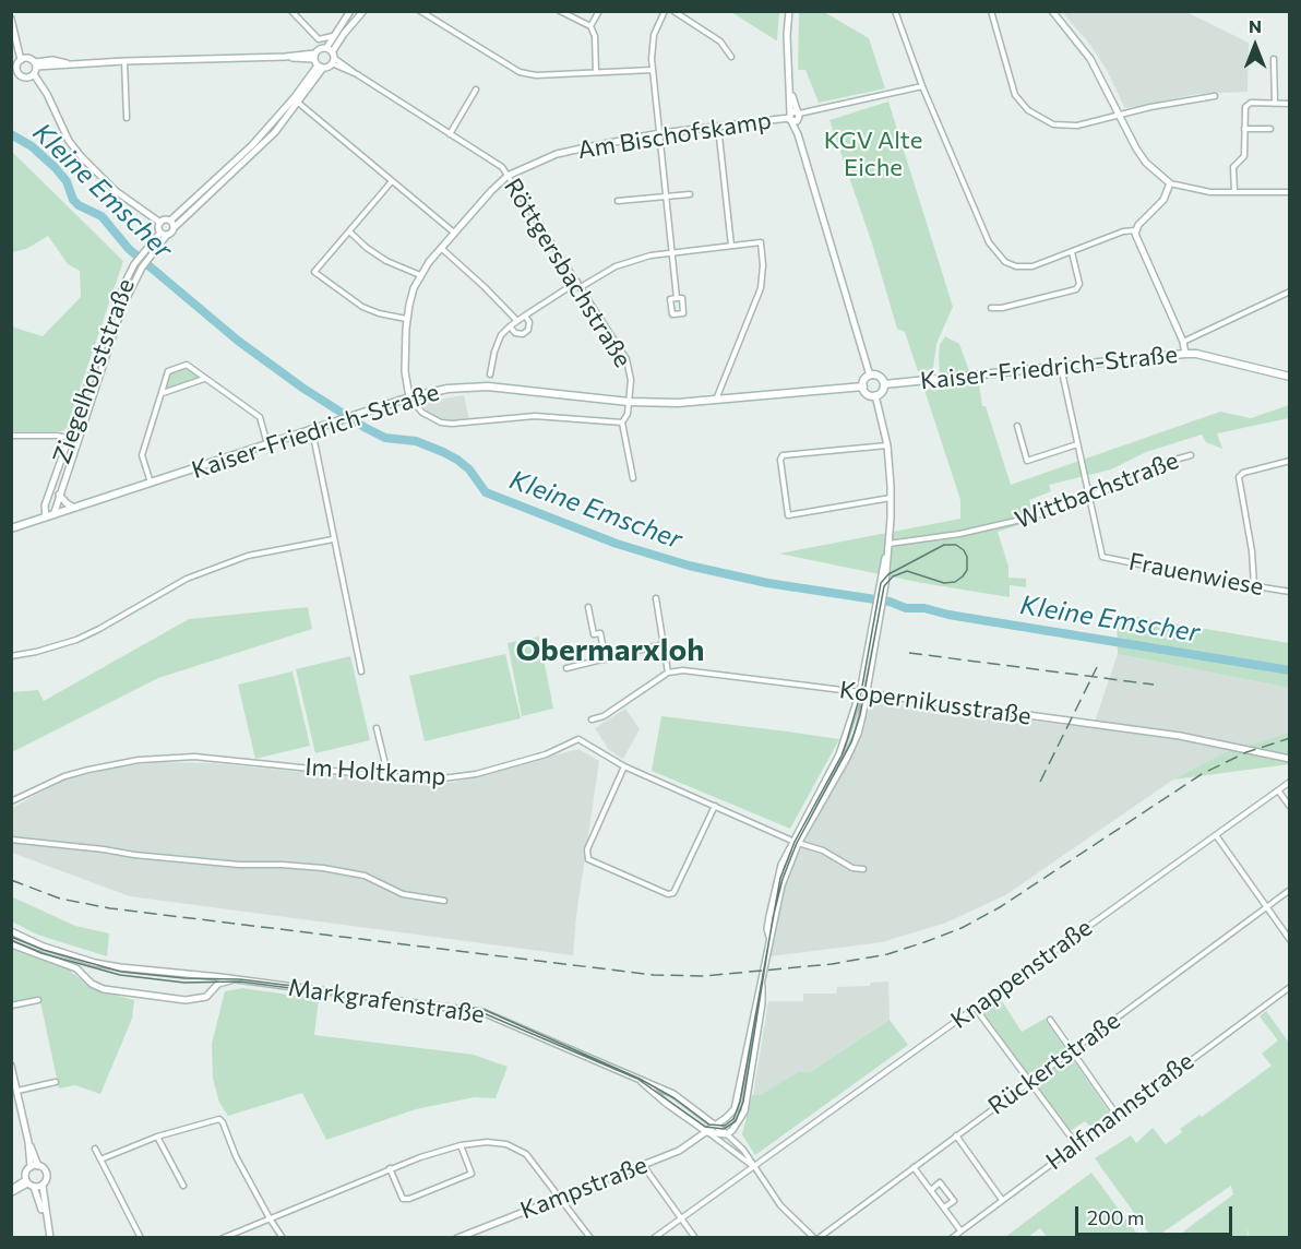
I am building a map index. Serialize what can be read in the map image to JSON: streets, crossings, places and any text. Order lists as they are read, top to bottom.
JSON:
{
  "streets": {
    "main road": ["Kaiser-Friedrich-Straße"],
    "street": [
      "Am Bischofskamp",
      "Röttgersbachstraße",
      "Ziegelhorststraße",
      "Wittbachstraße",
      "Frauenwiese",
      "Kopernikusstraße",
      "Im Holtkamp",
      "Knappenstraße",
      "Markgrafenstraße",
      "Rückertstraße",
      "Halfmannstraße",
      "Kampstraße"
    ]
  },
  "crossings": [
    ["Am Bischofskamp", "Röttgersbachstraße"],
    ["Am Bischofskamp", "Kaiser-Friedrich-Straße"],
    ["Röttgersbachstraße", "Kaiser-Friedrich-Straße"],
    ["Röttgersbachstraße", "Ziegelhorststraße"],
    ["Kaiser-Friedrich-Straße", "Ziegelhorststraße"],
    ["Wittbachstraße", "Frauenwiese"],
    ["Markgrafenstraße", "Kampstraße"]
  ],
  "districts": ["Obermarxloh"],
  "water": ["Kleine Emscher"],
  "parks": ["KGV Alte Eiche"],
  "scale_bar": "200 m",
  "north": "top"
}
